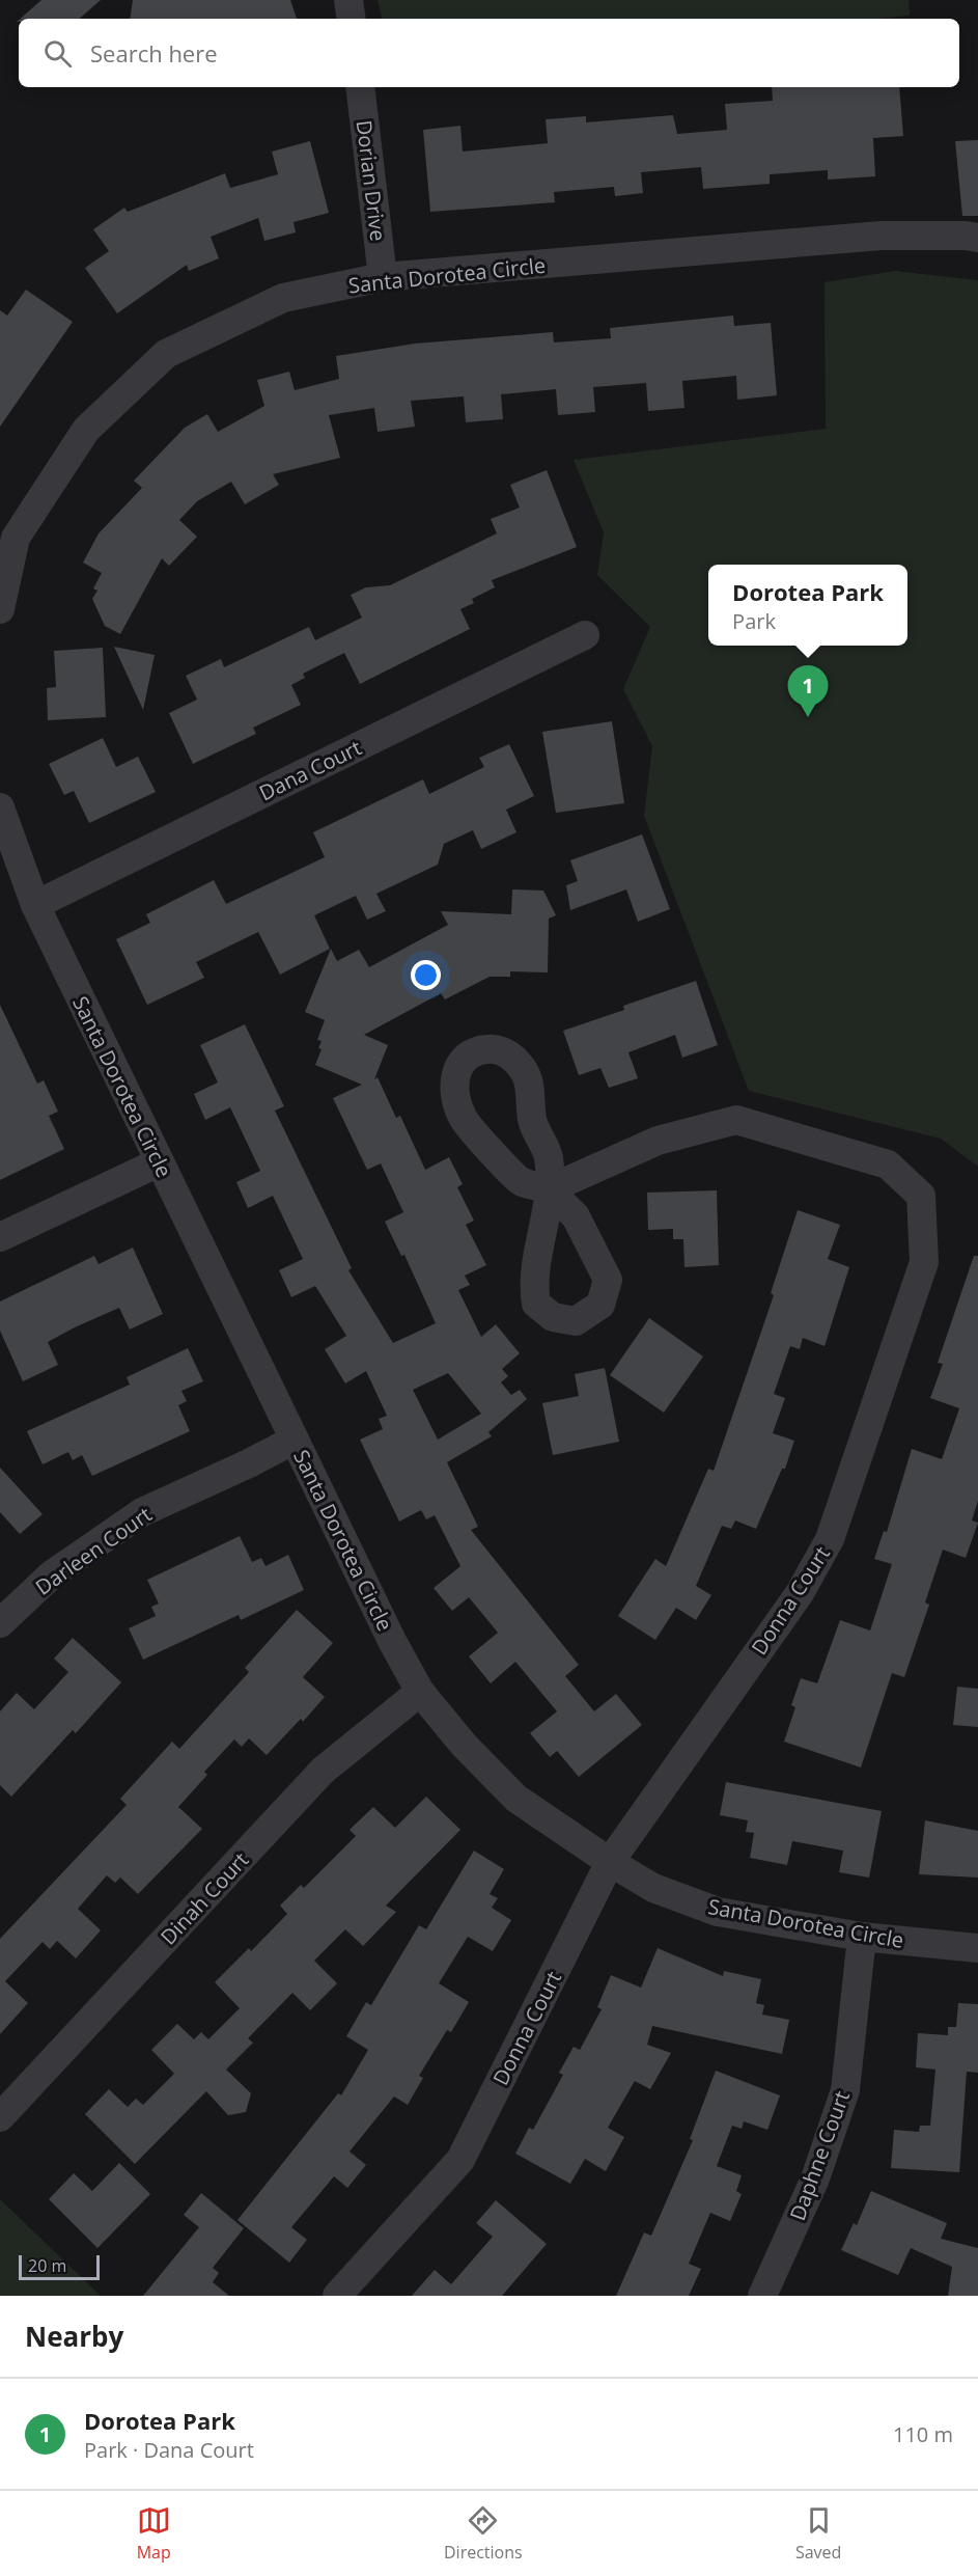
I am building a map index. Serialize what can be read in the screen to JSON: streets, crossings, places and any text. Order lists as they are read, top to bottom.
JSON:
{
  "streets": {
    "street": [
      "Dorian Drive",
      "Santa Dorotea Circle",
      "Dana Court",
      "Darleen Court",
      "Donna Court",
      "Dinah Court",
      "Daphne Court"
    ]
  },
  "crossings": [
    ["Dorian Drive", "Santa Dorotea Circle"],
    ["Santa Dorotea Circle", "Dana Court"],
    ["Santa Dorotea Circle", "Darleen Court"],
    ["Santa Dorotea Circle", "Donna Court"],
    ["Santa Dorotea Circle", "Dinah Court"],
    ["Santa Dorotea Circle", "Daphne Court"]
  ],
  "scale_bar": "20 m",
  "page": {
    "search": "Search here",
    "popup": ["Dorotea Park", "Park"],
    "pins": "1",
    "scale": "20 m",
    "heading": "Nearby",
    "list": [
      {
        "mark": "1",
        "name": "Dorotea Park",
        "note": "Park · Dana Court",
        "value": "110 m"
      }
    ],
    "nav": ["Map", "Directions", "Saved"]
  }
}
